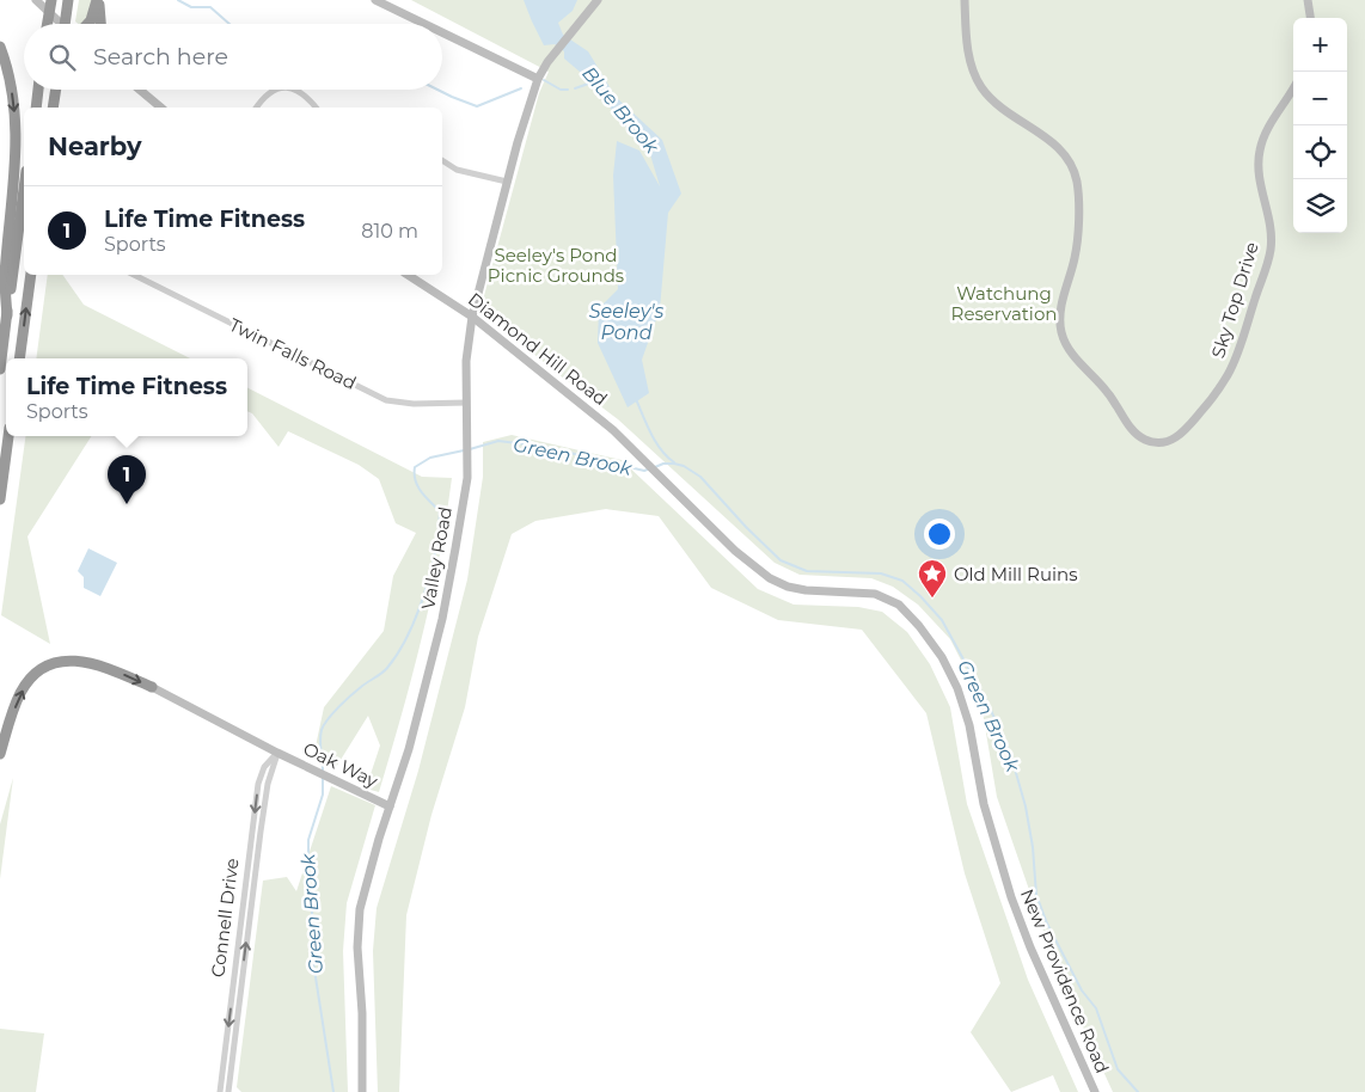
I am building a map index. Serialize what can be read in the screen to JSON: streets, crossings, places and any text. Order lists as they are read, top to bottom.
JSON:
{
  "streets": {
    "main road": [
      "Sky Top Drive",
      "Diamond Hill Road",
      "Valley Road",
      "Oak Way",
      "New Providence Road"
    ],
    "street": ["Twin Falls Road", "Connell Drive"]
  },
  "crossings": [
    ["Diamond Hill Road", "Valley Road"],
    ["Diamond Hill Road", "New Providence Road"],
    ["Twin Falls Road", "Valley Road"],
    ["Valley Road", "Oak Way"],
    ["Oak Way", "Connell Drive"]
  ],
  "water": ["Blue Brook", "Seeley's Pond", "Green Brook"],
  "parks": ["Seeley's Pond Picnic Grounds", "Watchung Reservation"],
  "places": {
    "place": ["Old Mill Ruins"]
  },
  "page": {
    "map_buttons": ["+", "−"],
    "search": "Search here",
    "heading": "Nearby",
    "list": [
      {
        "mark": "1",
        "name": "Life Time Fitness",
        "note": "Sports",
        "value": "810 m"
      }
    ],
    "popup": ["Life Time Fitness", "Sports"],
    "pins": "1"
  }
}
